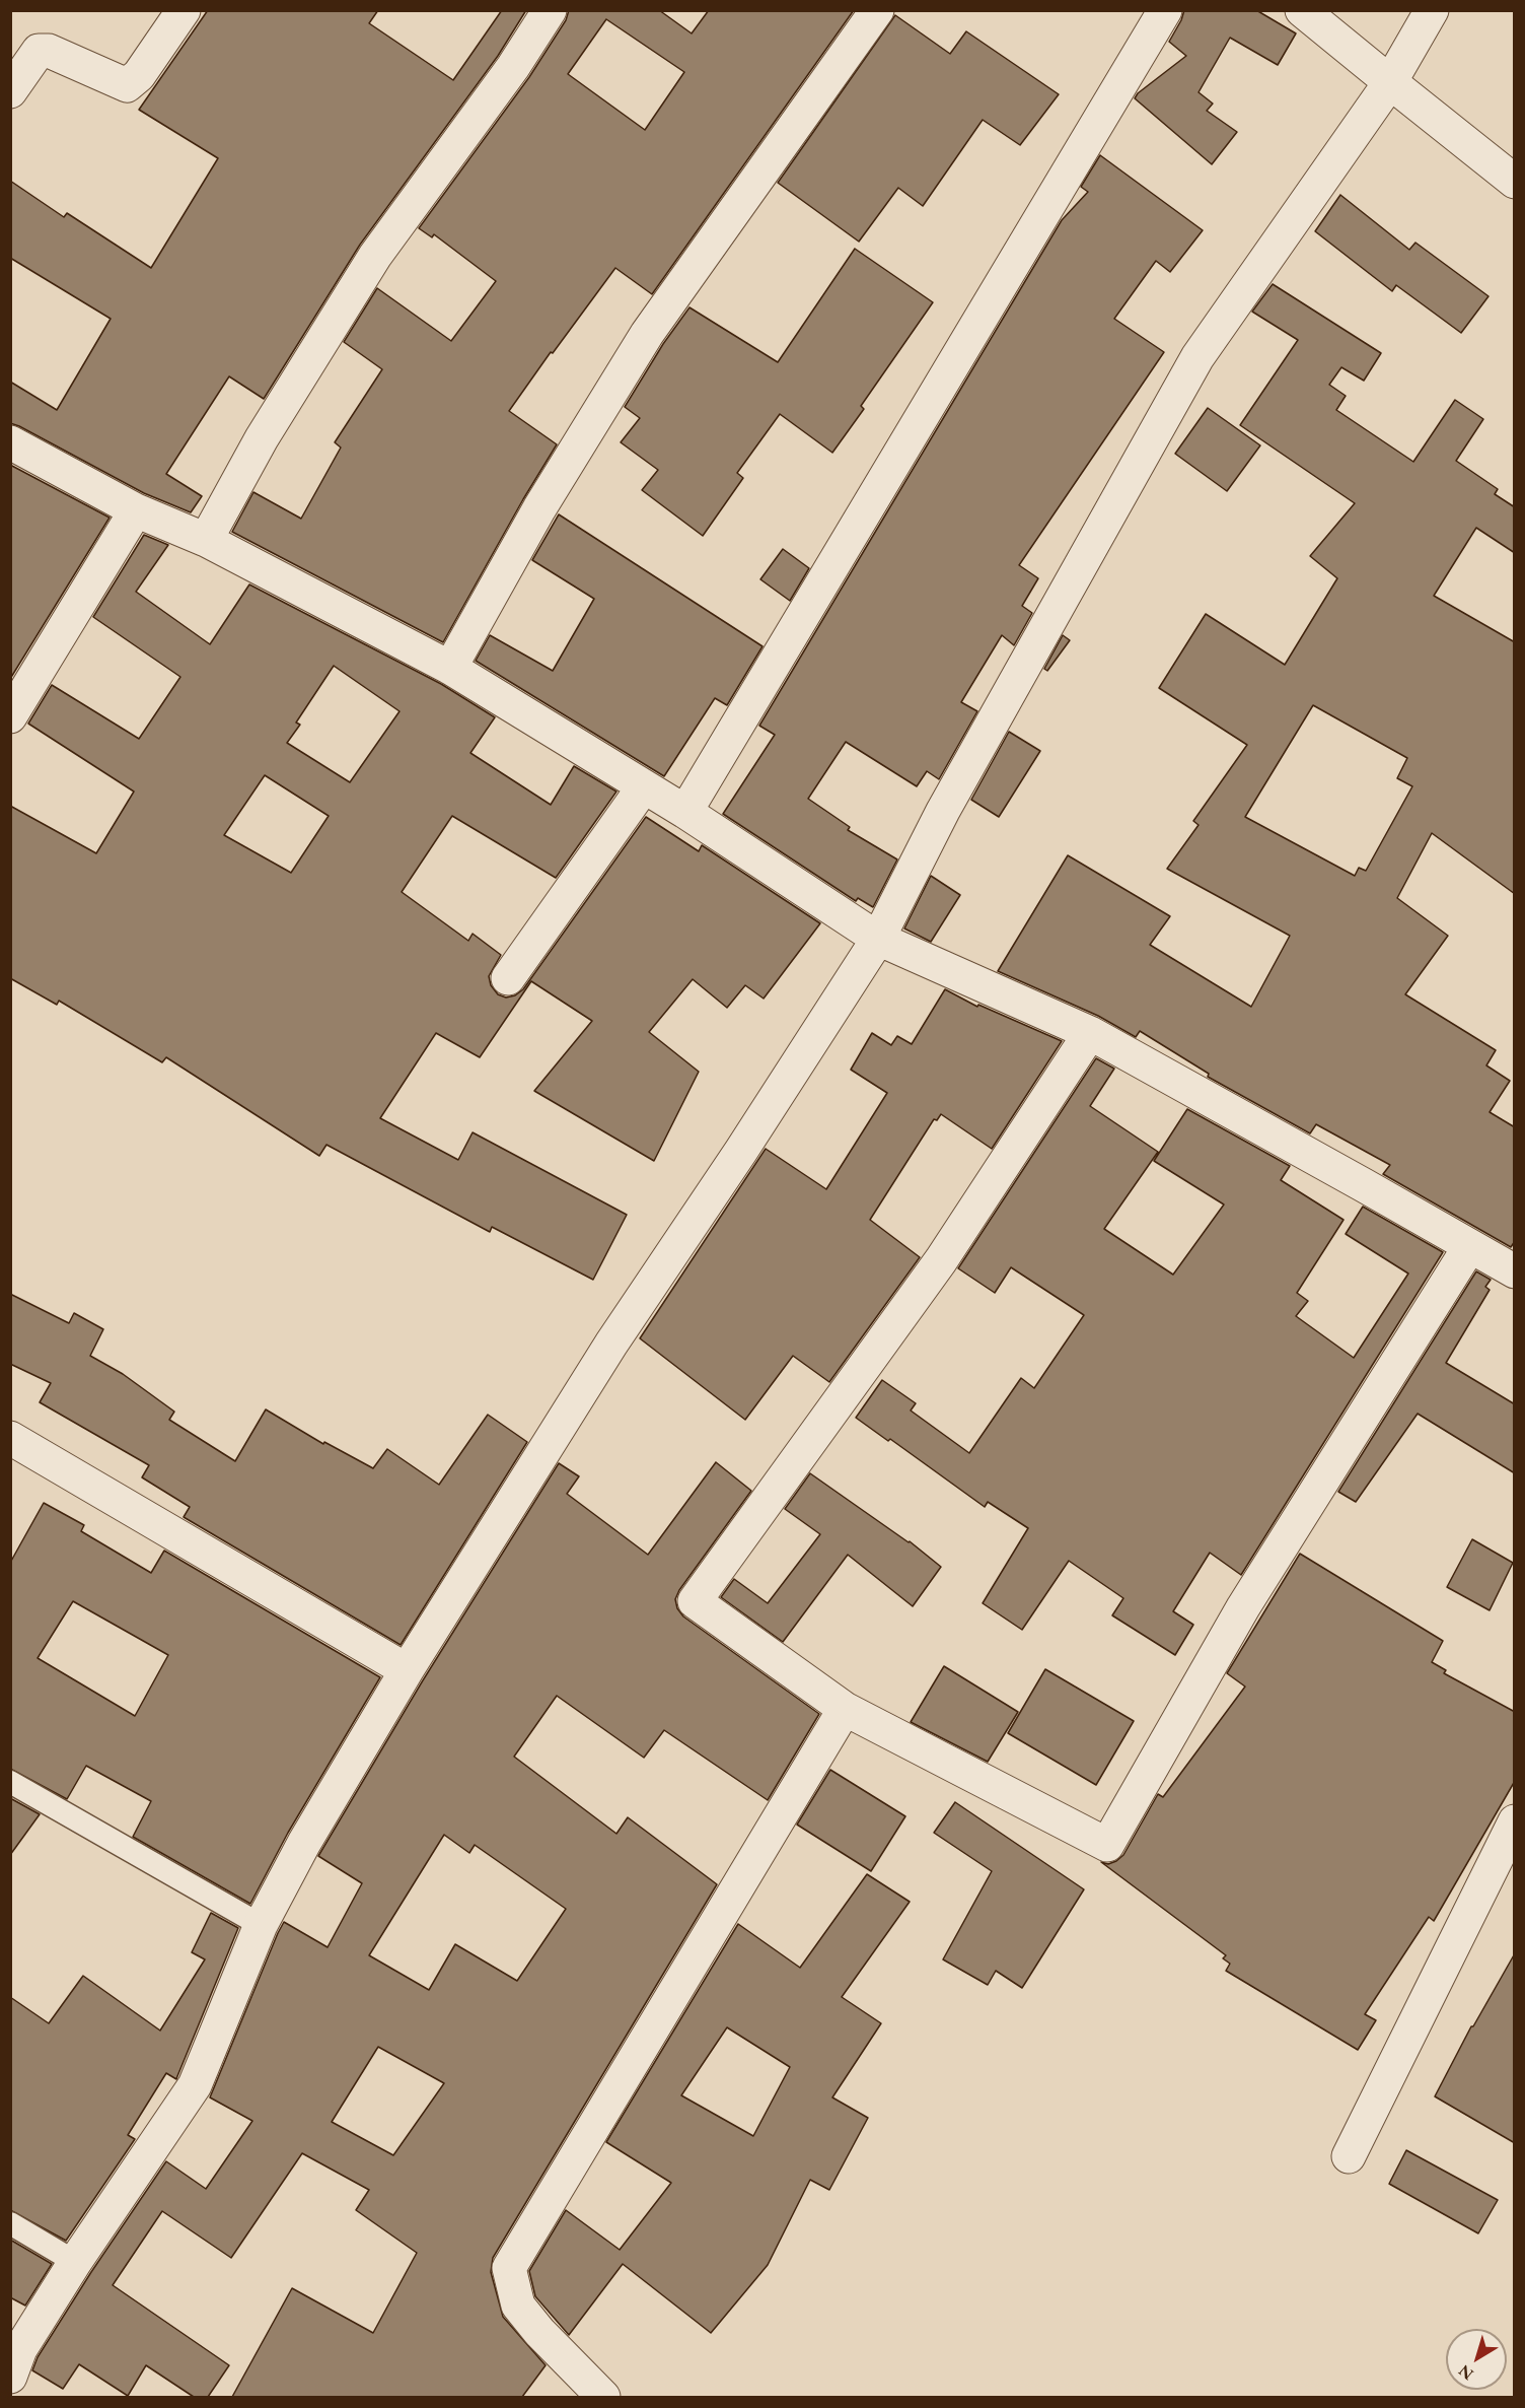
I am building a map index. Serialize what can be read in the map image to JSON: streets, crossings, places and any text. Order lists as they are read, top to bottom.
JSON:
{
  "north": "bottom left"
}
